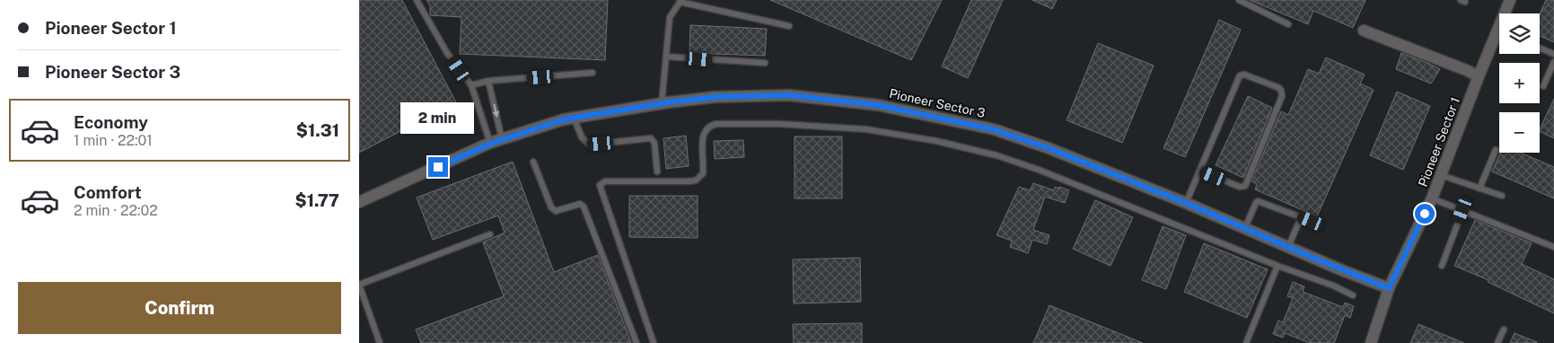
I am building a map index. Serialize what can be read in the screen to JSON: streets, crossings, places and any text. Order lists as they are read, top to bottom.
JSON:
{
  "streets": {
    "street": ["Pioneer Sector 3", "Pioneer Sector 1"]
  },
  "crossings": [
    ["Pioneer Sector 3", "Pioneer Sector 1"]
  ],
  "page": {
    "banner": ["Pioneer Sector 1", "Pioneer Sector 3"],
    "map_buttons": ["+", "−"],
    "list": [
      {
        "name": "Economy",
        "note": "1 min · 22:01",
        "value": "$1.31"
      },
      {
        "name": "Comfort",
        "note": "2 min · 22:02",
        "value": "$1.77"
      }
    ],
    "bubble": "2 min",
    "buttons": "Confirm"
  }
}
